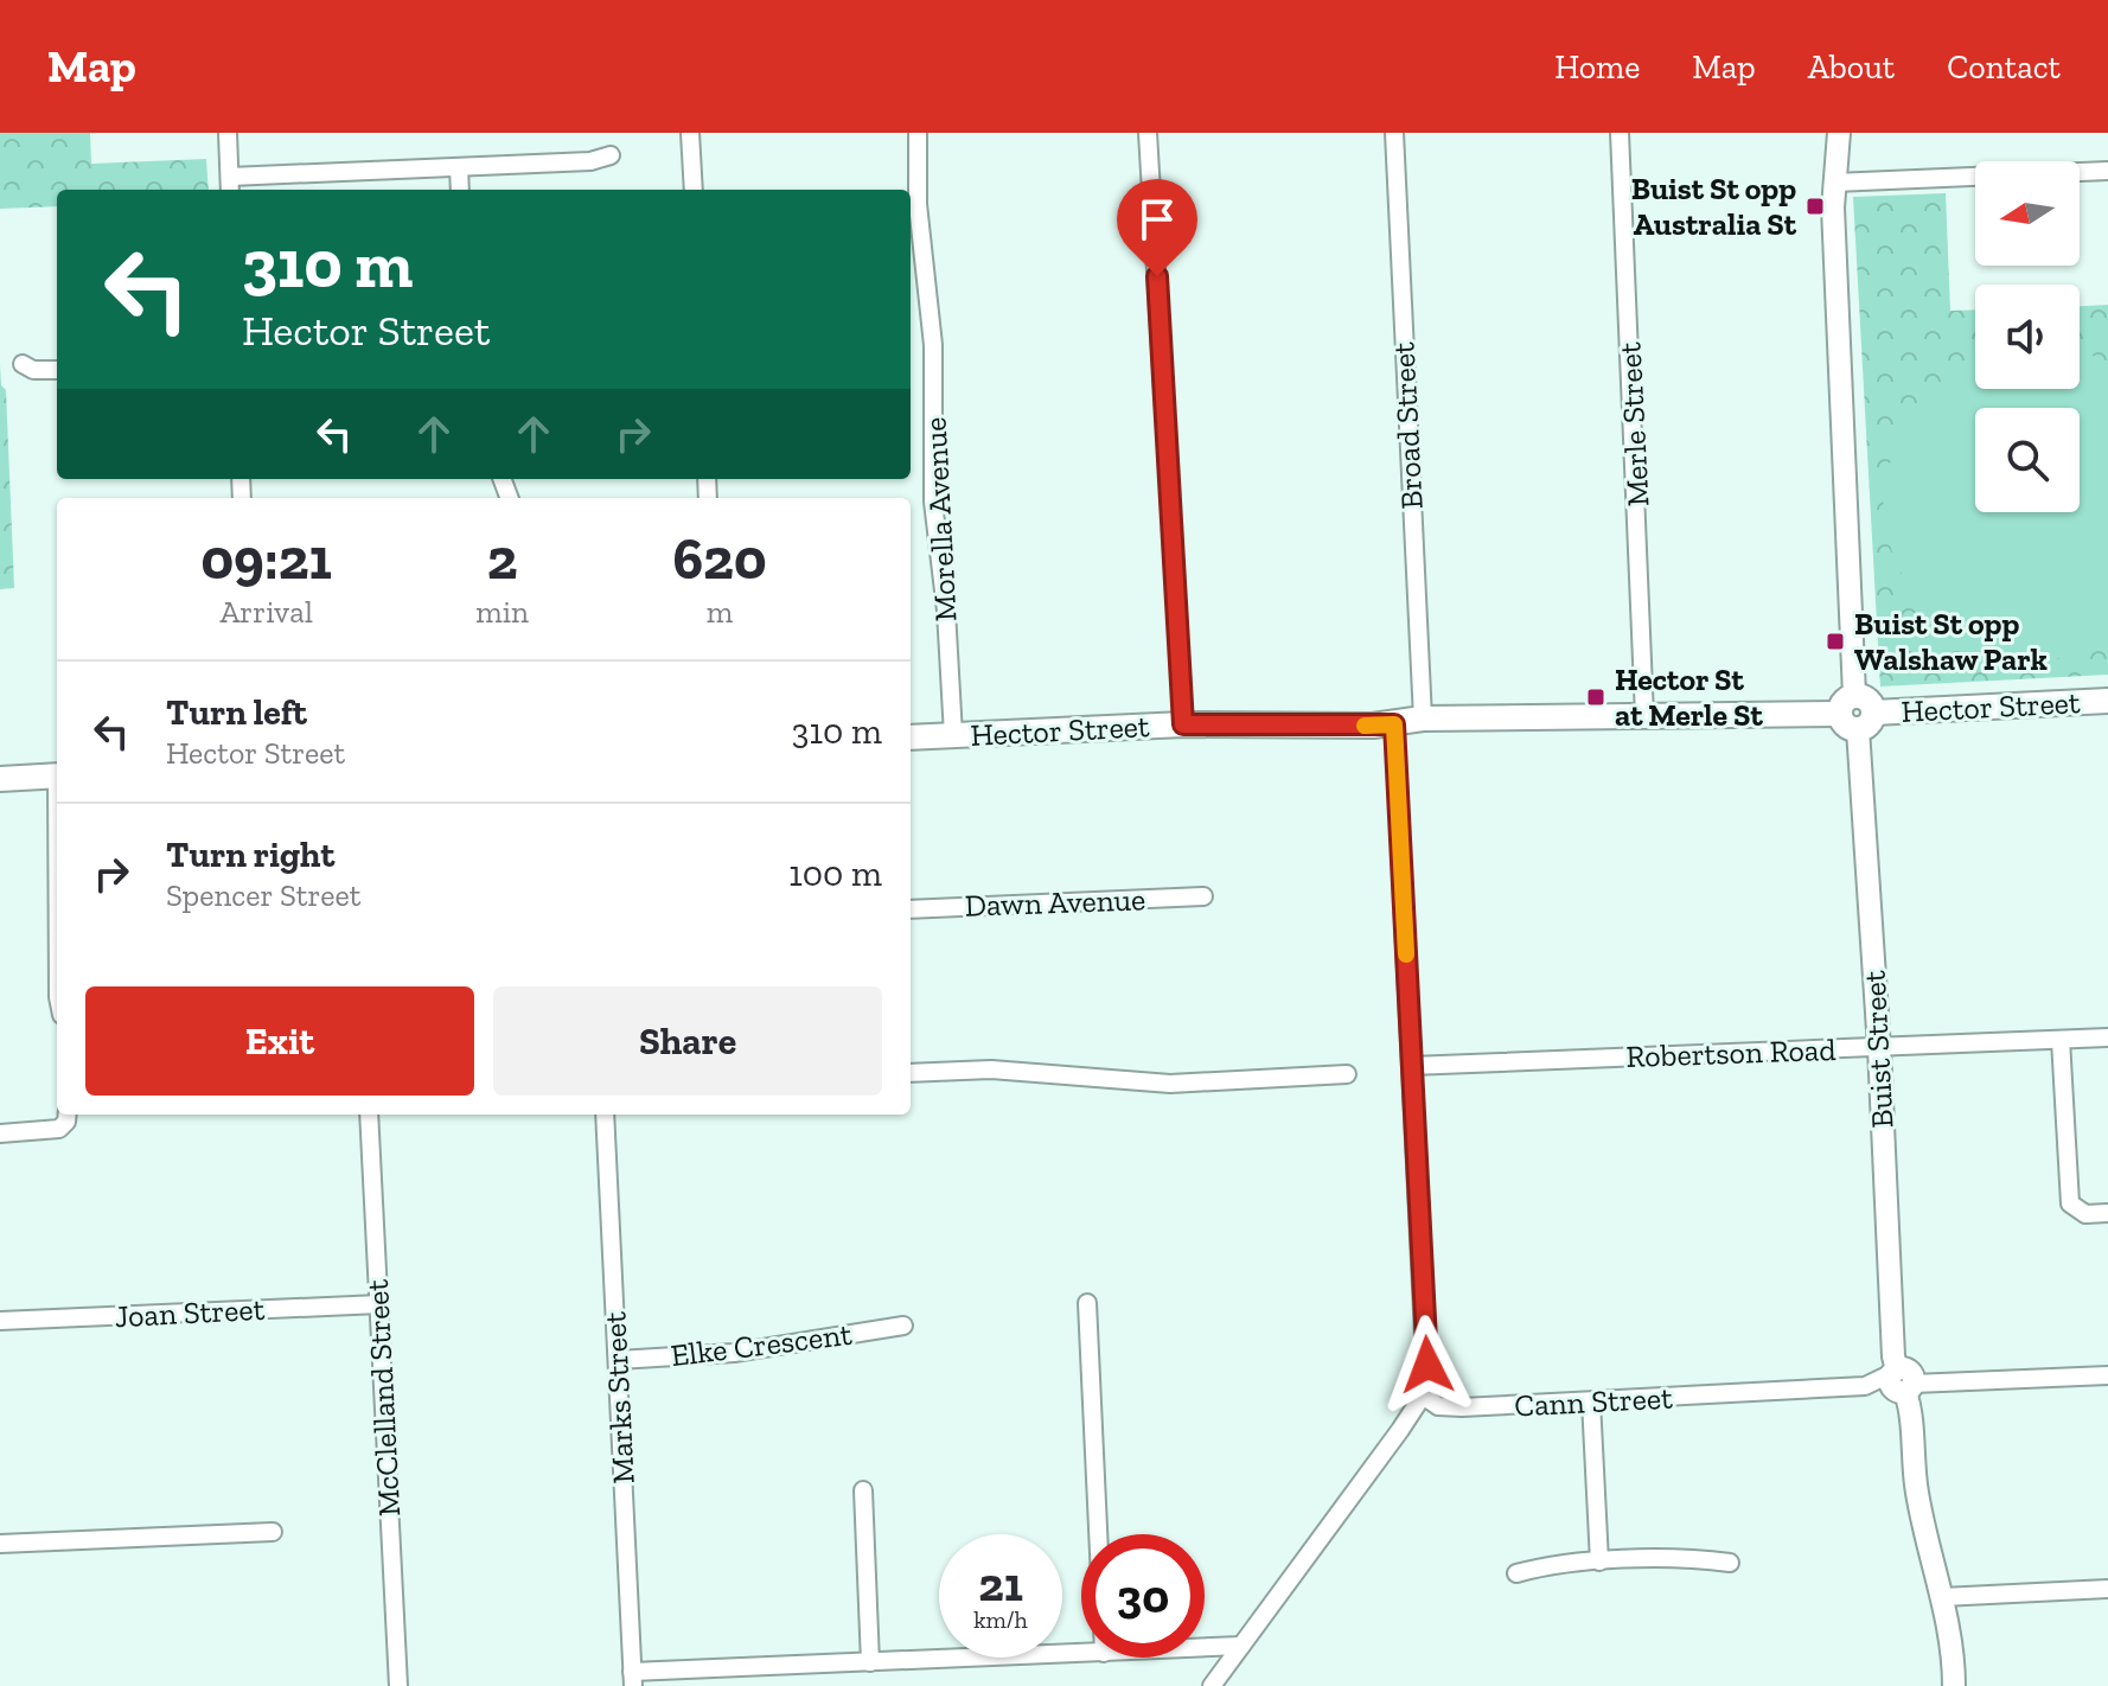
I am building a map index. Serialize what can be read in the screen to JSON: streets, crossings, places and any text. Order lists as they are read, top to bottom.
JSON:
{
  "streets": {
    "main road": ["Hector Street"],
    "street": [
      "Merle Street",
      "Broad Street",
      "Morella Avenue",
      "Dawn Avenue",
      "Buist Street",
      "Robertson Road",
      "Joan Street",
      "Elke Crescent",
      "McClelland Street",
      "Marks Street",
      "Cann Street"
    ]
  },
  "crossings": [
    ["Merle Street", "Hector Street"],
    ["Broad Street", "Hector Street"],
    ["Morella Avenue", "Hector Street"],
    ["Hector Street", "Buist Street"],
    ["Buist Street", "Robertson Road"],
    ["Buist Street", "Cann Street"],
    ["Joan Street", "McClelland Street"],
    ["Elke Crescent", "Marks Street"]
  ],
  "places": {
    "transit": ["Buist St opp Australia St", "Buist St opp Walshaw Park", "Hector St at Merle St"]
  },
  "north": "left",
  "page": {
    "header": "Map",
    "nav": [
      "Home",
      "Map",
      "About",
      "Contact"
    ],
    "turn": ["310 m", "Hector Street"],
    "eta": [
      "09:21",
      "Arrival",
      "2",
      "min",
      "620",
      "m"
    ],
    "list": [
      {
        "name": "Turn left",
        "note": "Hector Street",
        "value": "310 m"
      },
      {
        "name": "Turn right",
        "note": "Spencer Street",
        "value": "100 m"
      }
    ],
    "buttons": ["Exit", "Share"],
    "speed": "21 km/h",
    "limit": "30"
  }
}
